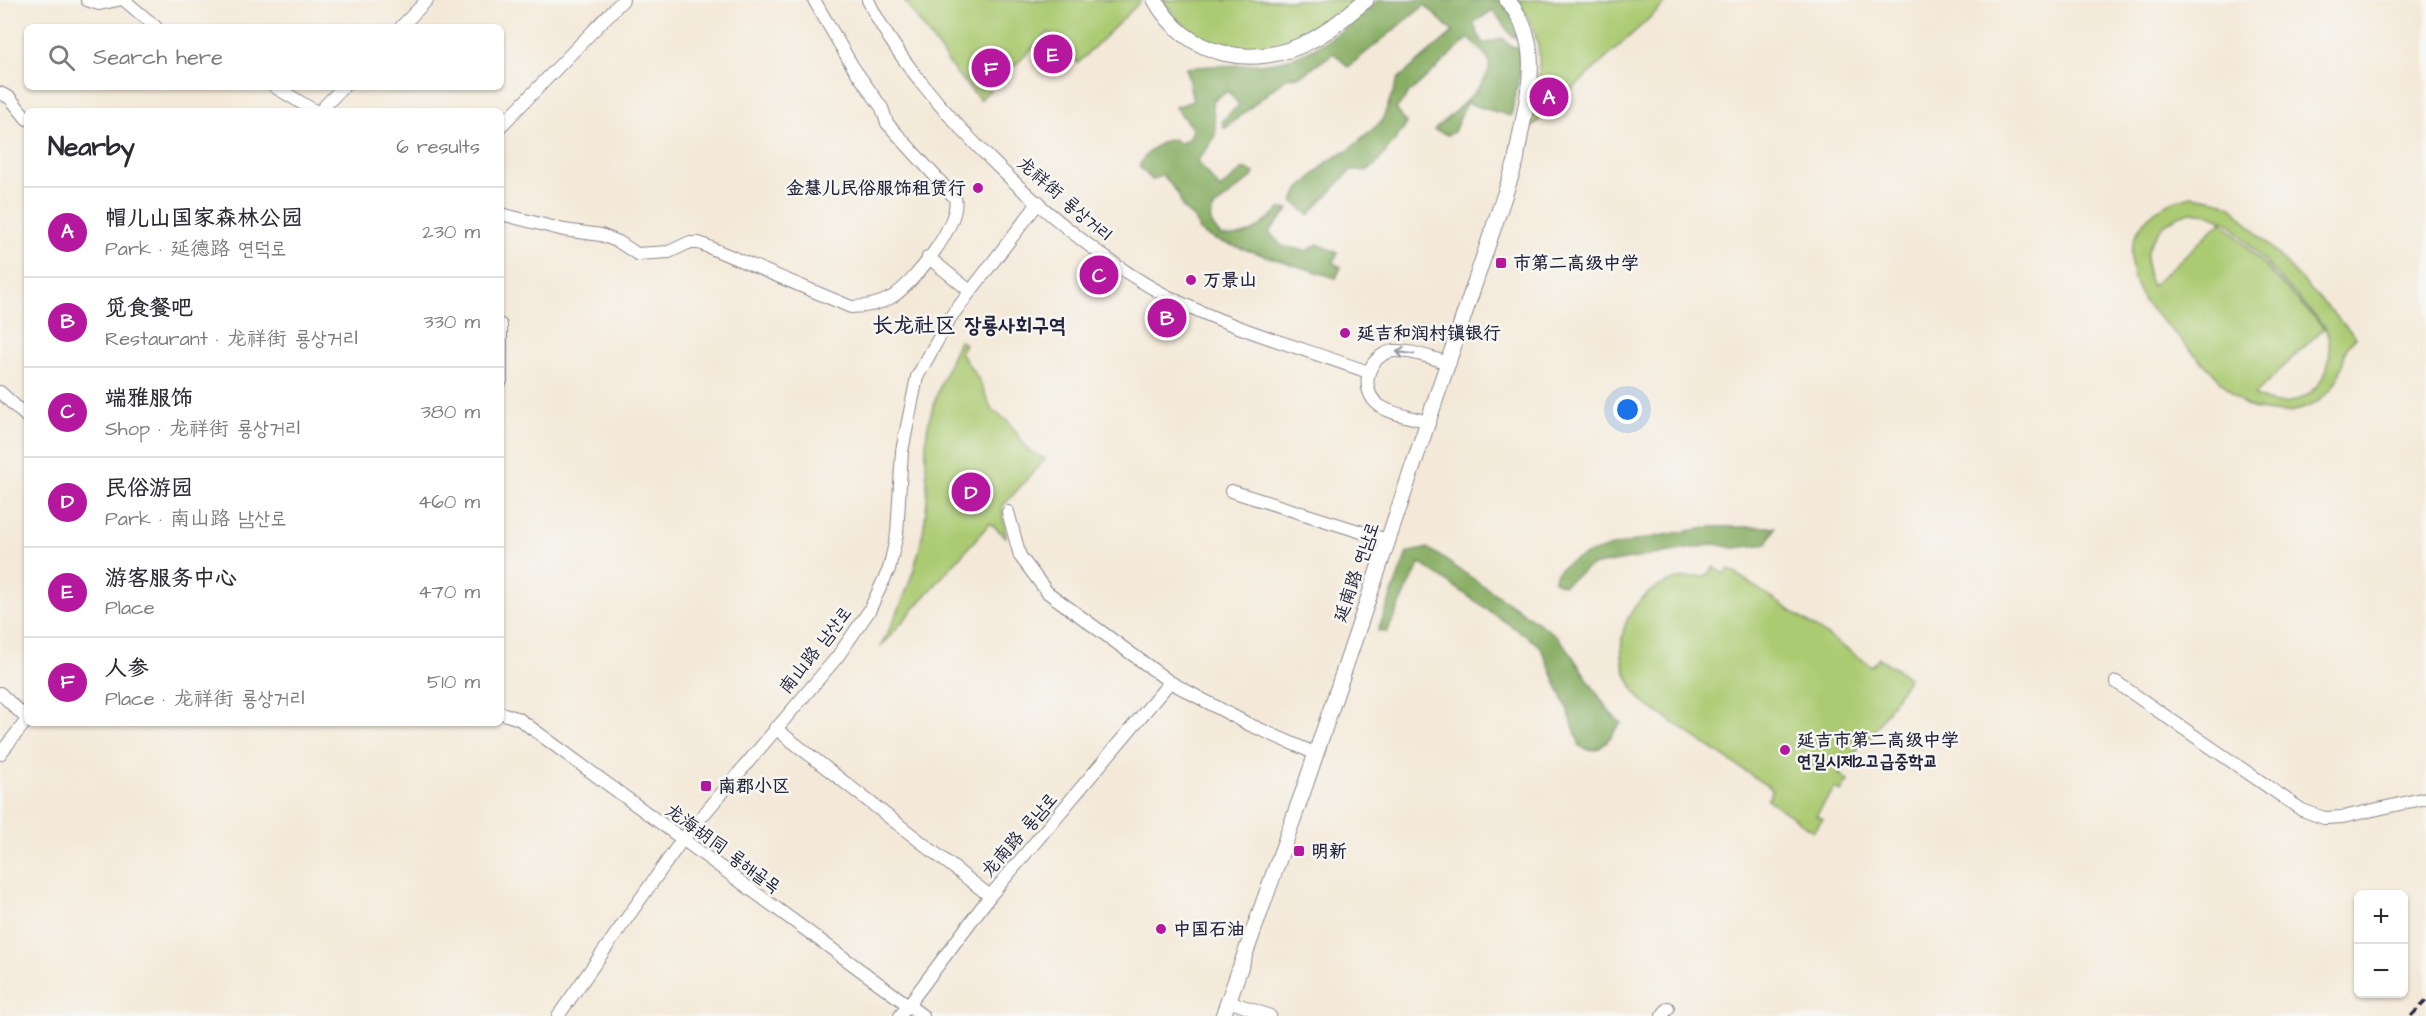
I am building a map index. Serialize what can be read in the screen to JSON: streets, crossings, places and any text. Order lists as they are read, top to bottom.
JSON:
{
  "streets": {
    "main road": ["延南路 연남로"],
    "street": [
      "龙祥街 룡상거리",
      "南山路 남산로",
      "龙南路 룡남로",
      "龙海胡同 룡해골목"
    ]
  },
  "crossings": [
    ["龙祥街 룡상거리", "南山路 남산로"],
    ["南山路 남산로", "龙海胡同 룡해골목"],
    ["龙南路 룡남로", "龙海胡同 룡해골목"]
  ],
  "districts": ["长龙社区 장룡사회구역"],
  "places": {
    "other": [
      "金慧儿民俗服饰租赁行",
      "万景山",
      "延吉和润村镇银行",
      "延吉市第二高级中学 연길시제2고급중학교",
      "中国石油"
    ],
    "transit": ["市第二高级中学", "南郡小区", "明新"]
  },
  "page": {
    "search": "Search here",
    "pins": [
      "E",
      "F",
      "A",
      "C",
      "B",
      "D"
    ],
    "heading": ["Nearby", "6 results"],
    "list": [
      {
        "mark": "A",
        "name": "帽儿山国家森林公园",
        "note": "Park · 延德路 연덕로",
        "value": "230 m"
      },
      {
        "mark": "B",
        "name": "觅食餐吧",
        "note": "Restaurant · 龙祥街 룡상거리",
        "value": "330 m"
      },
      {
        "mark": "C",
        "name": "端雅服饰",
        "note": "Shop · 龙祥街 룡상거리",
        "value": "380 m"
      },
      {
        "mark": "D",
        "name": "民俗游园",
        "note": "Park · 南山路 남산로",
        "value": "460 m"
      },
      {
        "mark": "E",
        "name": "游客服务中心",
        "note": "Place",
        "value": "470 m"
      },
      {
        "mark": "F",
        "name": "人参",
        "note": "Place · 龙祥街 룡상거리",
        "value": "510 m"
      }
    ],
    "map_buttons": ["+", "−"]
  }
}
